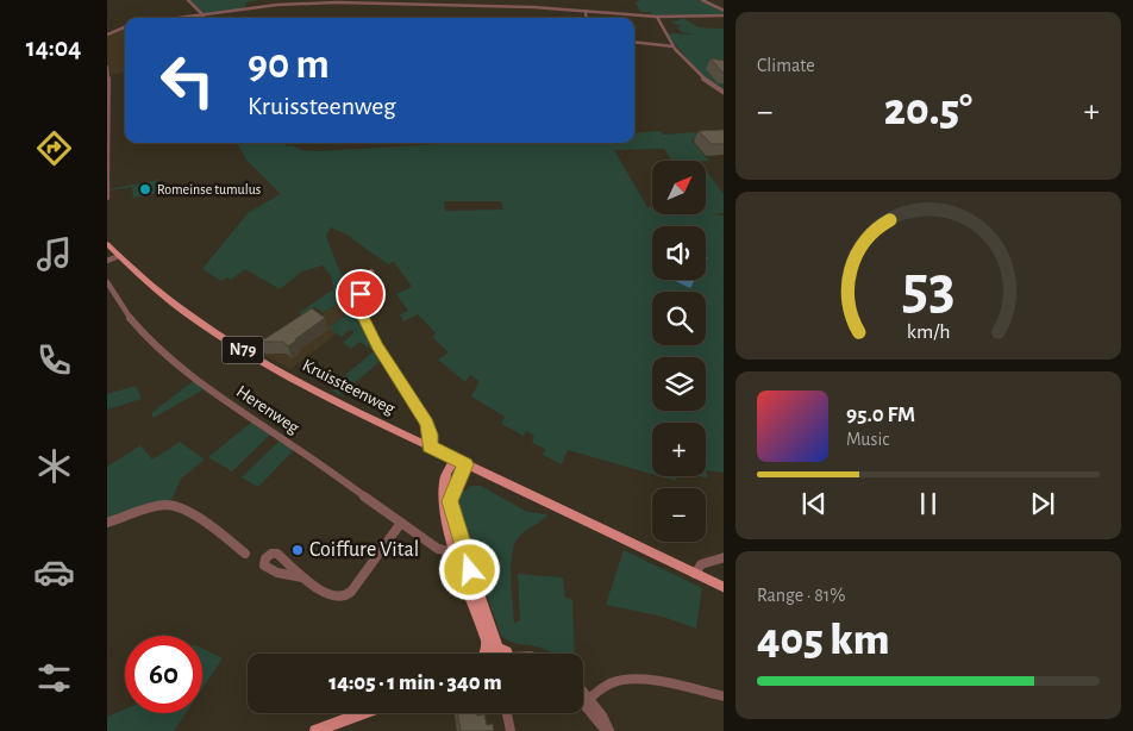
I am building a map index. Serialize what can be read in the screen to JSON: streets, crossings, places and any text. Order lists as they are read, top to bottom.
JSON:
{
  "streets": {
    "main road": ["N79", "Kruissteenweg"],
    "street": ["Herenweg"]
  },
  "places": ["Romeinse tumulus", "Coiffure Vital"],
  "north": "top right",
  "page": {
    "tabs": "14:04",
    "tile": [
      "Climate",
      ["Range · 81%", "405 km"]
    ],
    "turn": ["90 m", "Kruissteenweg"],
    "heat": ["−", "20.5°", "+"],
    "map_buttons": ["+", "−"],
    "song": ["95.0 FM", "Music"],
    "limit": "60",
    "trip": "14:05 · 1 min · 340 m",
    "gauge": ["53", "km/h"]
  }
}
